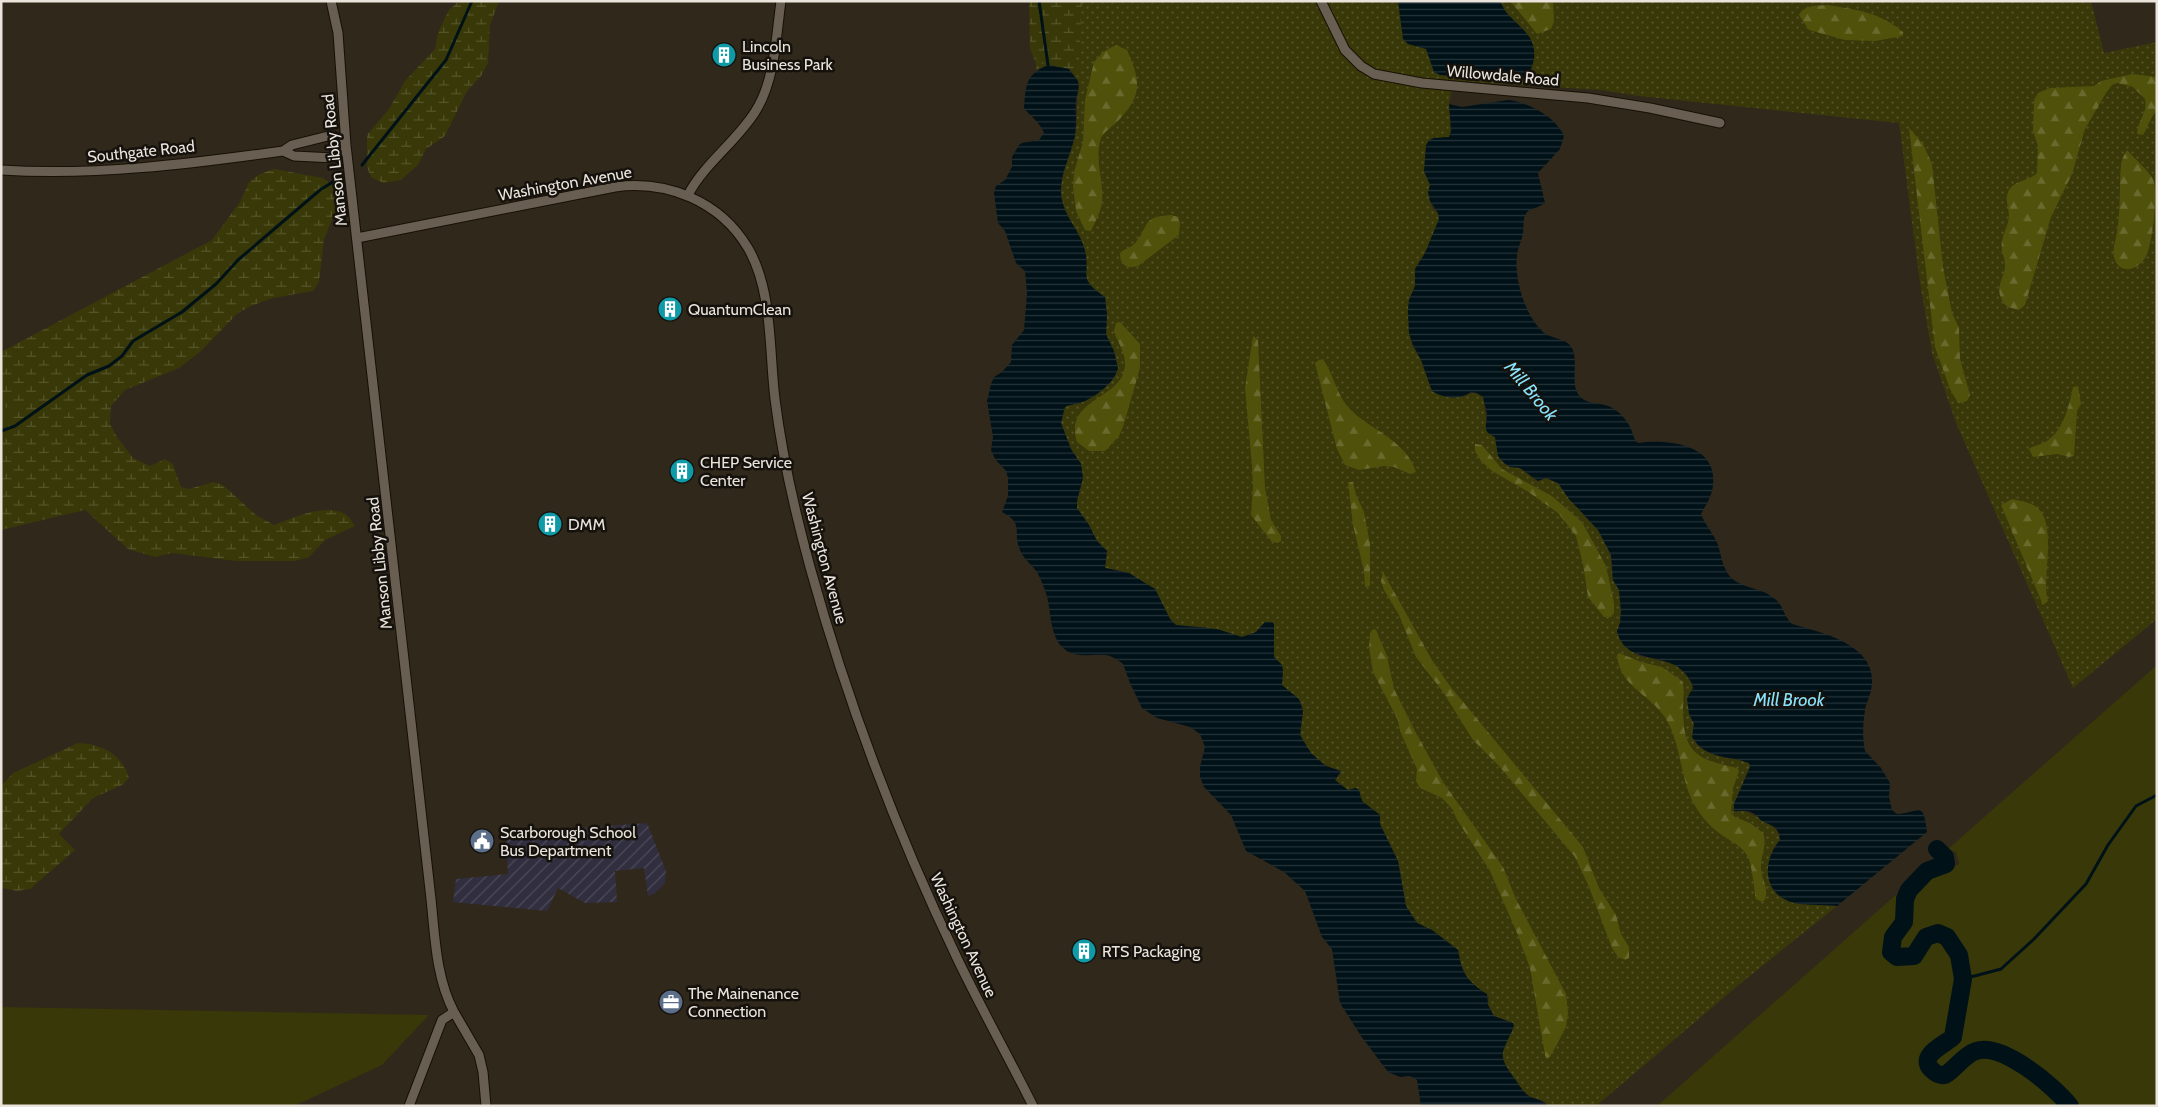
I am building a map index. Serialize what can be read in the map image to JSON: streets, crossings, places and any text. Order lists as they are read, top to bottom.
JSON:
{
  "streets": {
    "street": [
      "Willowdale Road",
      "Southgate Road",
      "Manson Libby Road",
      "Washington Avenue"
    ]
  },
  "crossings": [
    ["Southgate Road", "Manson Libby Road"],
    ["Manson Libby Road", "Washington Avenue"]
  ],
  "water": ["Mill Brook"],
  "places": {
    "building": [
      "Lincoln Business Park",
      "QuantumClean",
      "CHEP Service Center",
      "DMM",
      "RTS Packaging"
    ],
    "public building": ["Scarborough School Bus Department"],
    "office": ["The Mainenance Connection"]
  }
}
